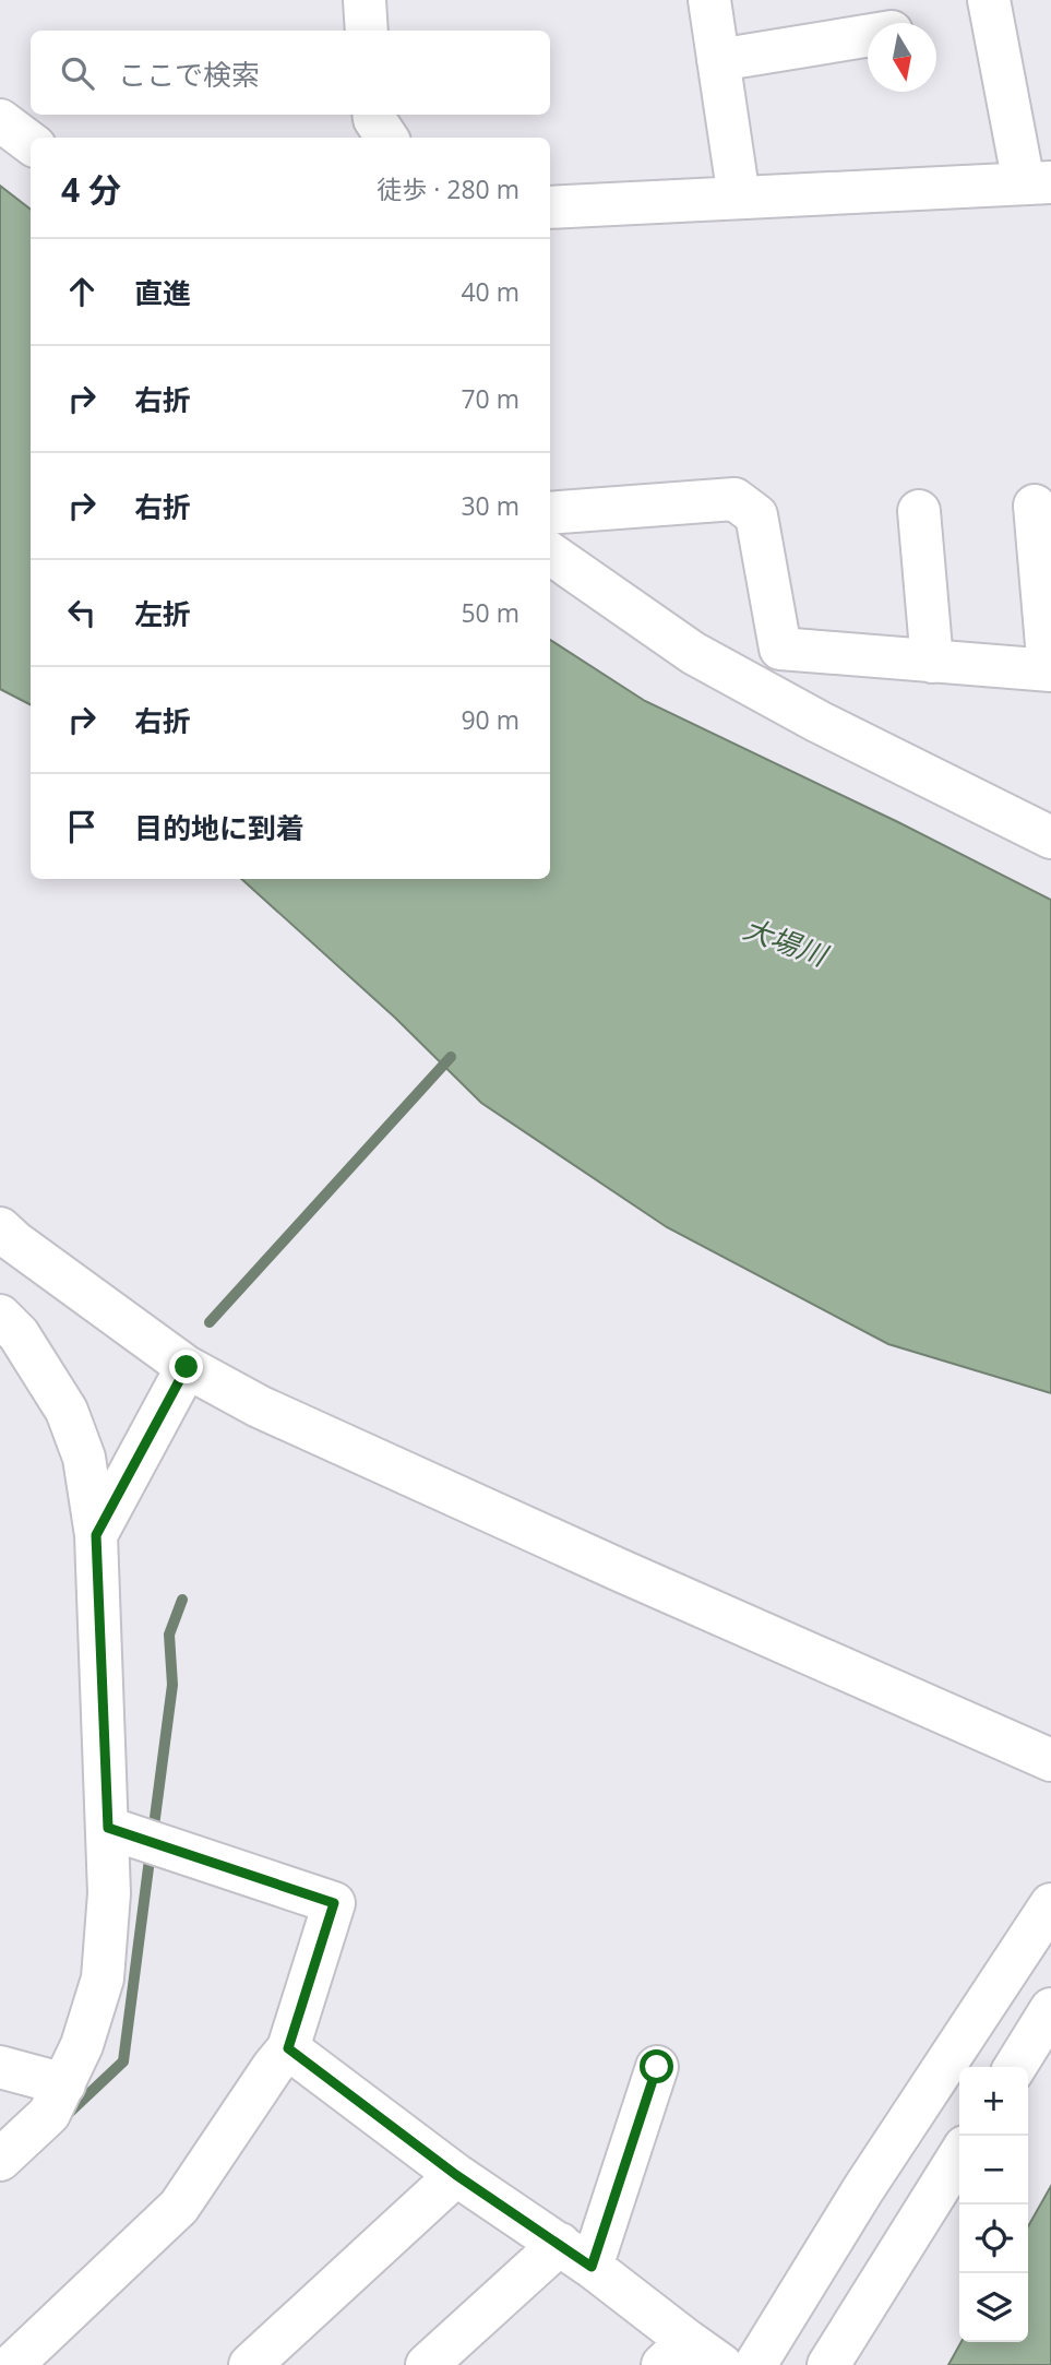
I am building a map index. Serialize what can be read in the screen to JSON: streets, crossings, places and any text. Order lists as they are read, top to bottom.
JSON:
{
  "water": ["大場川"],
  "north": "bottom",
  "page": {
    "search": "ここで検索",
    "heading": ["4 分", "徒歩 · 280 m"],
    "list": [
      ["直進", "40 m"],
      ["右折", "70 m"],
      ["右折", "30 m"],
      ["左折", "50 m"],
      ["右折", "90 m"],
      "目的地に到着"
    ],
    "map_buttons": ["+", "−"]
  }
}
